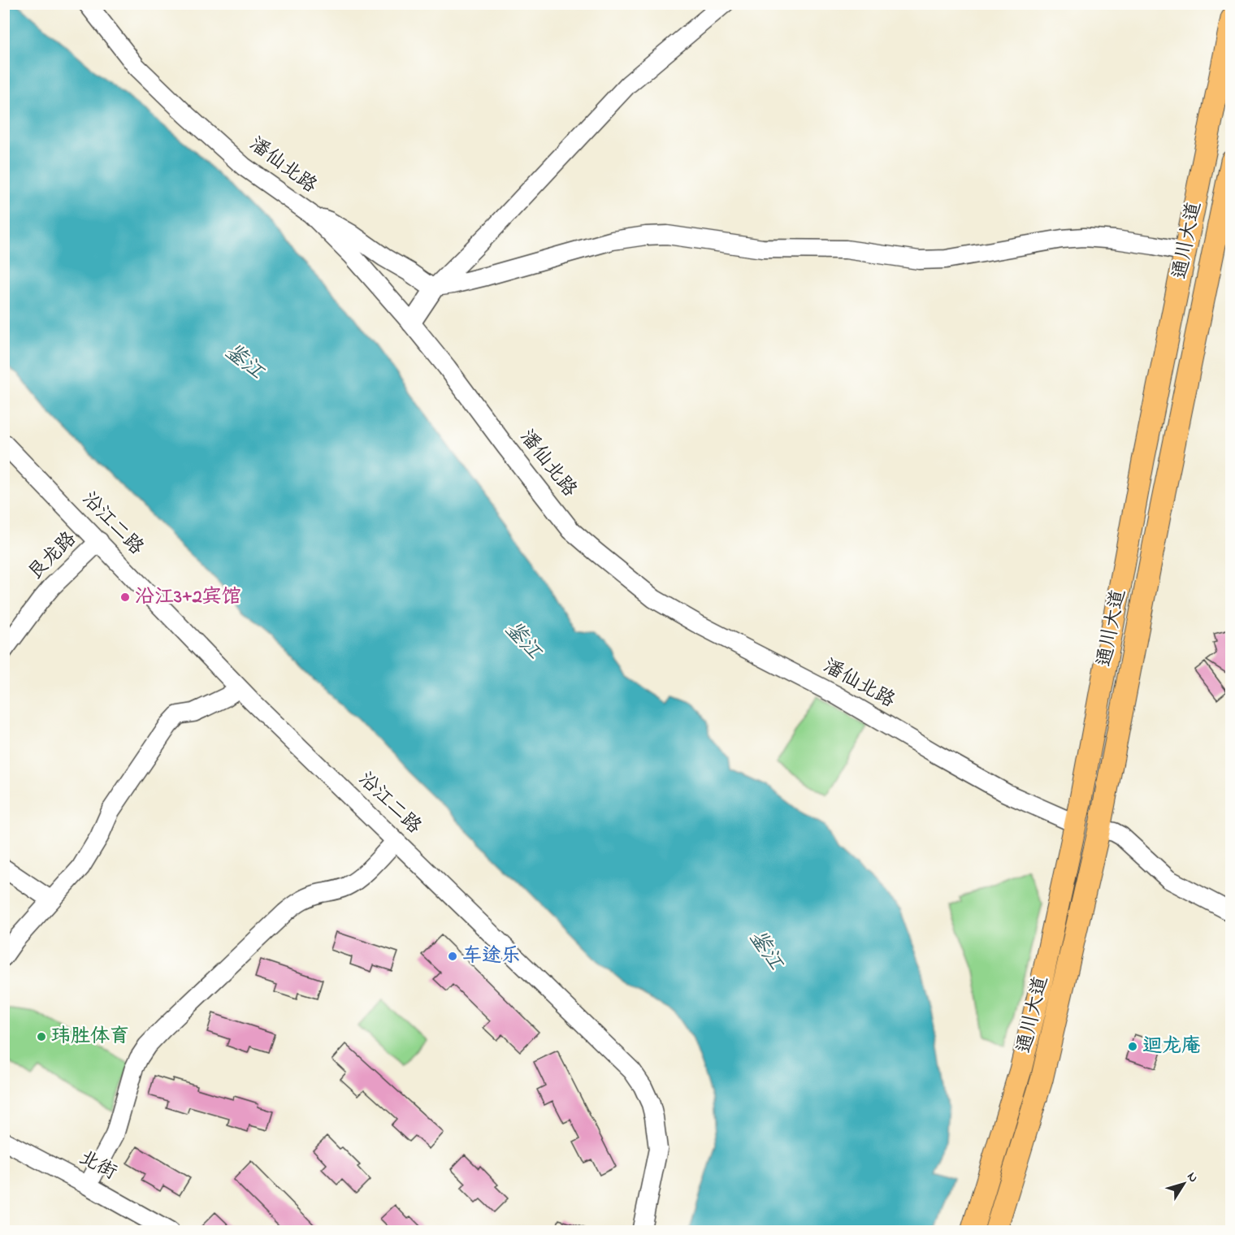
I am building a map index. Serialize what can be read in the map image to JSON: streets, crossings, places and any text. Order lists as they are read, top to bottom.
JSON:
{
  "streets": {
    "main road": ["通川大道"],
    "street": [
      "潘仙北路",
      "沿江二路",
      "艮龙路",
      "北街"
    ]
  },
  "crossings": [
    ["潘仙北路", "通川大道"],
    ["沿江二路", "艮龙路"]
  ],
  "water": ["鉴江"],
  "places": [
    "沿江3+2宾馆",
    "车途乐",
    "玮胜体育",
    "迴龙庵"
  ],
  "north": "top right"
}
